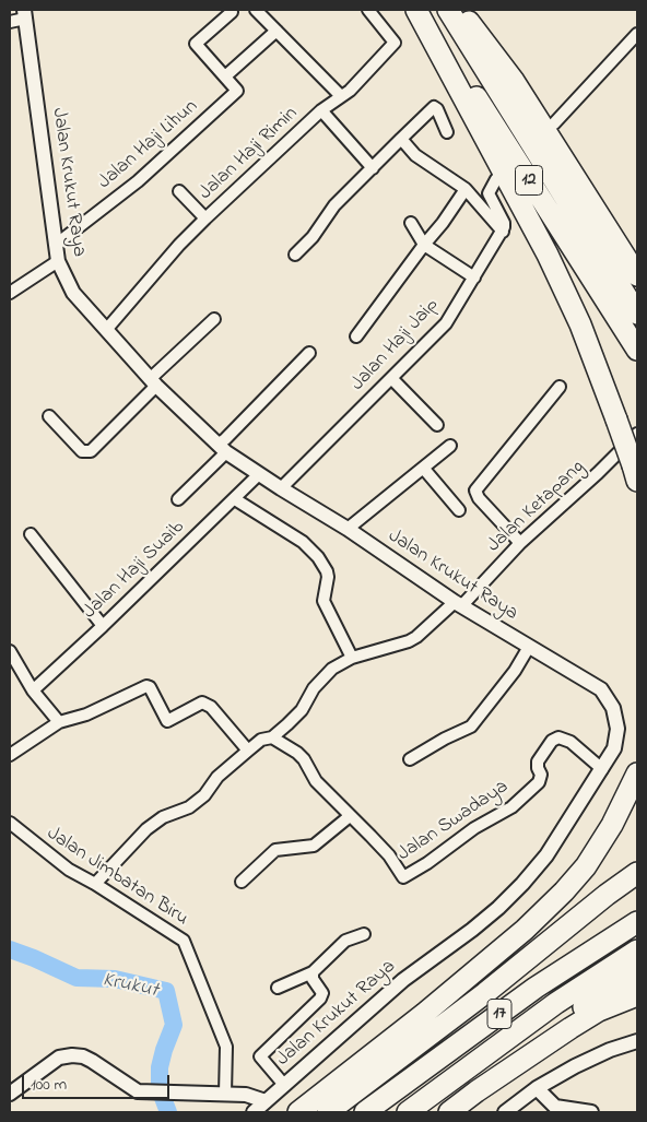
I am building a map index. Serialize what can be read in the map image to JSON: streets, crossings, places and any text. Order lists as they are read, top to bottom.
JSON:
{
  "streets": {
    "highway": ["12", "17"],
    "street": [
      "Jalan Haji Lihun",
      "Jalan Haji Rimin",
      "Jalan Krukut Raya",
      "Jalan Haji Jaip",
      "Jalan Ketapang",
      "Jalan Haji Suaib",
      "Jalan Swadaya",
      "Jalan Jimbatan Biru"
    ]
  },
  "crossings": [
    ["Jalan Haji Lihun", "Jalan Krukut Raya"],
    ["Jalan Haji Rimin", "Jalan Krukut Raya"],
    ["Jalan Krukut Raya", "Jalan Haji Jaip"],
    ["Jalan Krukut Raya", "Jalan Ketapang"],
    ["Jalan Krukut Raya", "Jalan Haji Suaib"],
    ["Jalan Krukut Raya", "Jalan Swadaya"],
    ["Jalan Ketapang", "Jalan Swadaya"],
    ["Jalan Ketapang", "Jalan Jimbatan Biru"]
  ],
  "water": ["Krukut"],
  "scale_bar": "100 m"
}
